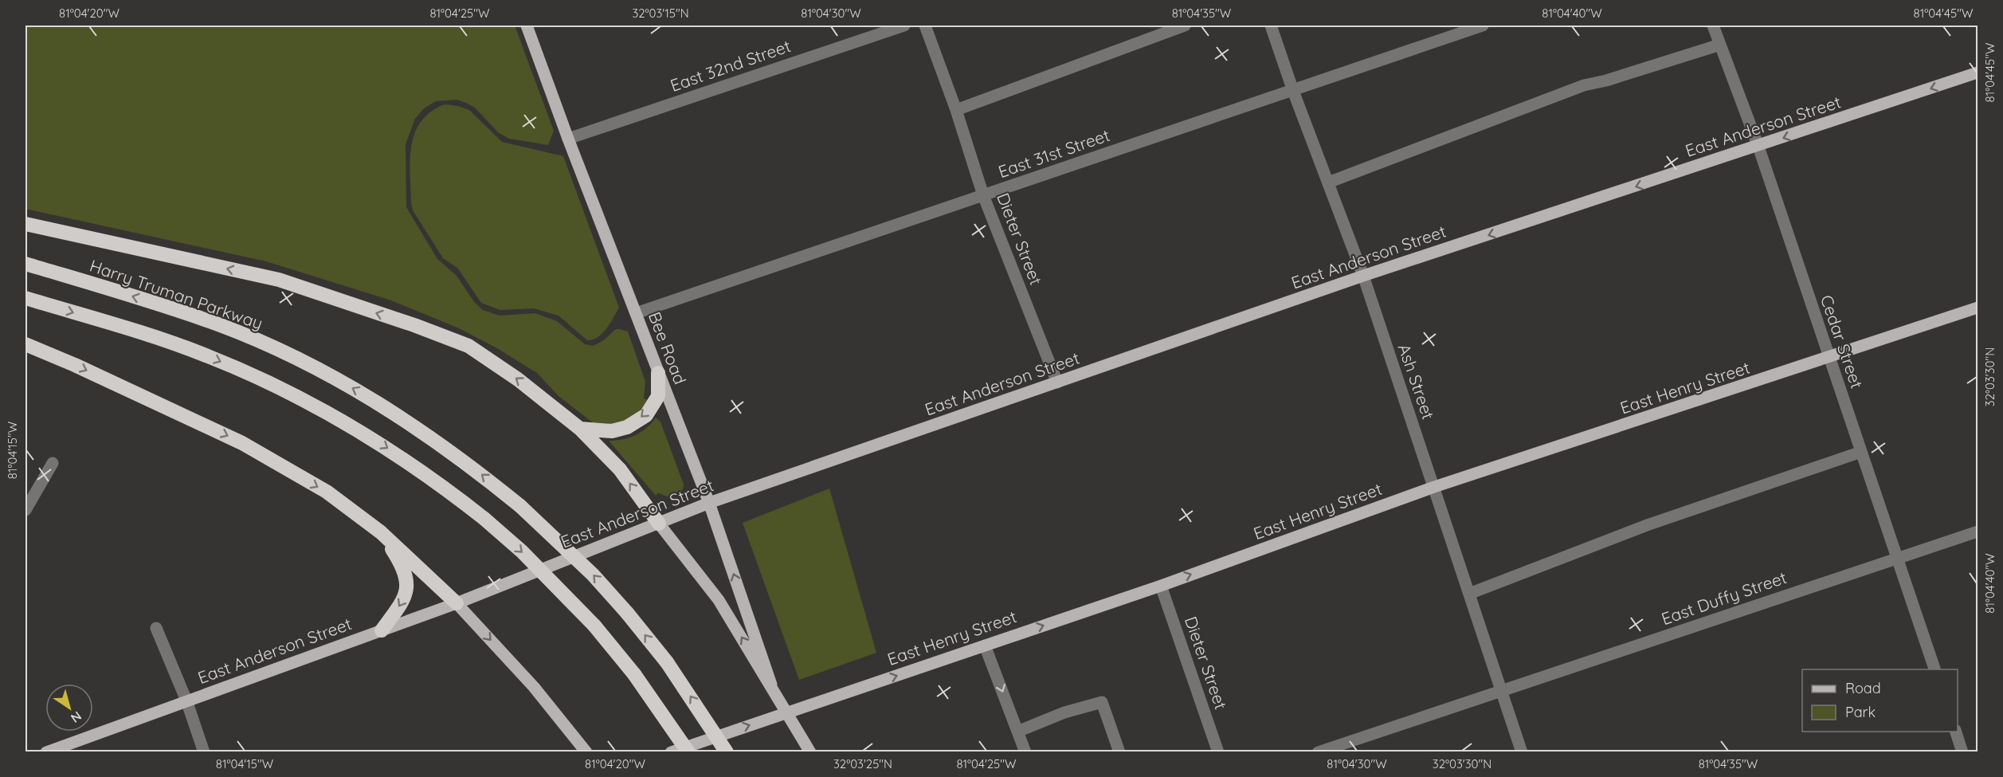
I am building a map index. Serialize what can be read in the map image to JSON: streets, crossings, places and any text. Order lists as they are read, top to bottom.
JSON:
{
  "streets": {
    "highway": ["Harry Truman Parkway"],
    "main road": ["East Anderson Street", "Bee Road", "East Henry Street"],
    "street": [
      "East 32nd Street",
      "East 31st Street",
      "Dieter Street",
      "Cedar Street",
      "Ash Street",
      "East Duffy Street"
    ]
  },
  "crossings": [
    ["East 32nd Street", "Bee Road"],
    ["East Anderson Street", "Dieter Street"],
    ["East Anderson Street", "Cedar Street"],
    ["East Anderson Street", "Bee Road"],
    ["East Anderson Street", "Ash Street"],
    ["East 31st Street", "Dieter Street"],
    ["East 31st Street", "Bee Road"],
    ["East 31st Street", "Ash Street"],
    ["Dieter Street", "East Henry Street"],
    ["Cedar Street", "East Henry Street"],
    ["Cedar Street", "East Duffy Street"],
    ["Ash Street", "East Henry Street"],
    ["Ash Street", "East Duffy Street"]
  ],
  "one_way": ["East Henry Street"],
  "legend": ["Road", "Park"],
  "north": "bottom right",
  "coordinates": [
    "81°04'20\"W",
    "81°04'25\"W",
    "32°03'15\"N",
    "81°04'30\"W",
    "81°04'35\"W",
    "81°04'40\"W",
    "81°04'45\"W",
    "32°03'30\"N",
    "81°04'15\"W",
    "32°03'25\"N"
  ]
}
